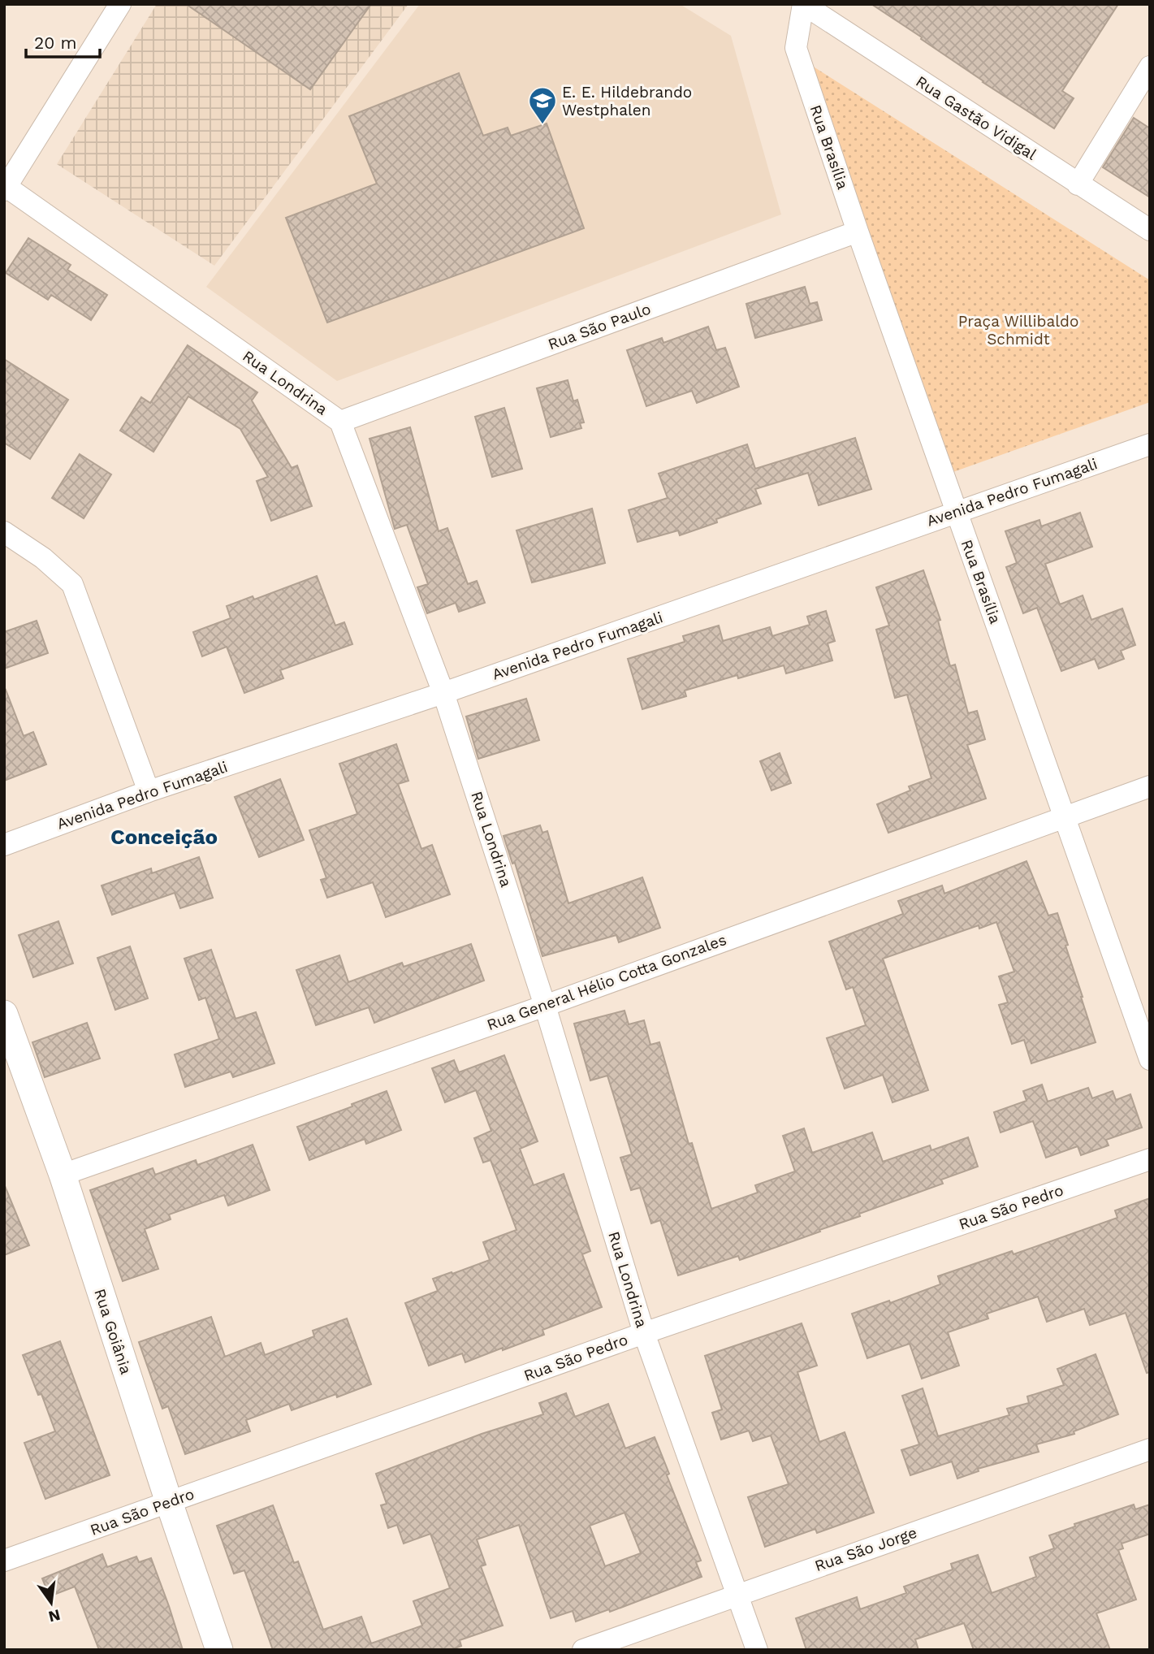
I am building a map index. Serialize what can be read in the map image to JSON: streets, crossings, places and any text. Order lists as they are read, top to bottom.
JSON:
{
  "streets": {
    "street": [
      "Rua Gastão Vidigal",
      "Rua Brasília",
      "Rua São Paulo",
      "Rua Londrina",
      "Avenida Pedro Fumagali",
      "Rua General Hélio Cotta Gonzales",
      "Rua São Pedro",
      "Rua Goiânia",
      "Rua São Jorge"
    ]
  },
  "crossings": [
    ["Rua Gastão Vidigal", "Rua Brasília"],
    ["Rua Brasília", "Rua São Paulo"],
    ["Rua Brasília", "Avenida Pedro Fumagali"],
    ["Rua Brasília", "Rua General Hélio Cotta Gonzales"],
    ["Rua São Paulo", "Rua Londrina"],
    ["Rua Londrina", "Avenida Pedro Fumagali"],
    ["Rua Londrina", "Rua General Hélio Cotta Gonzales"],
    ["Rua Londrina", "Rua São Pedro"],
    ["Rua Londrina", "Rua São Jorge"],
    ["Rua General Hélio Cotta Gonzales", "Rua Goiânia"],
    ["Rua São Pedro", "Rua Goiânia"]
  ],
  "districts": ["Conceição"],
  "parks": ["Praça Willibaldo Schmidt"],
  "places": {
    "school or university": ["E. E. Hildebrando Westphalen"]
  },
  "scale_bar": "20 m",
  "north": "bottom"
}
